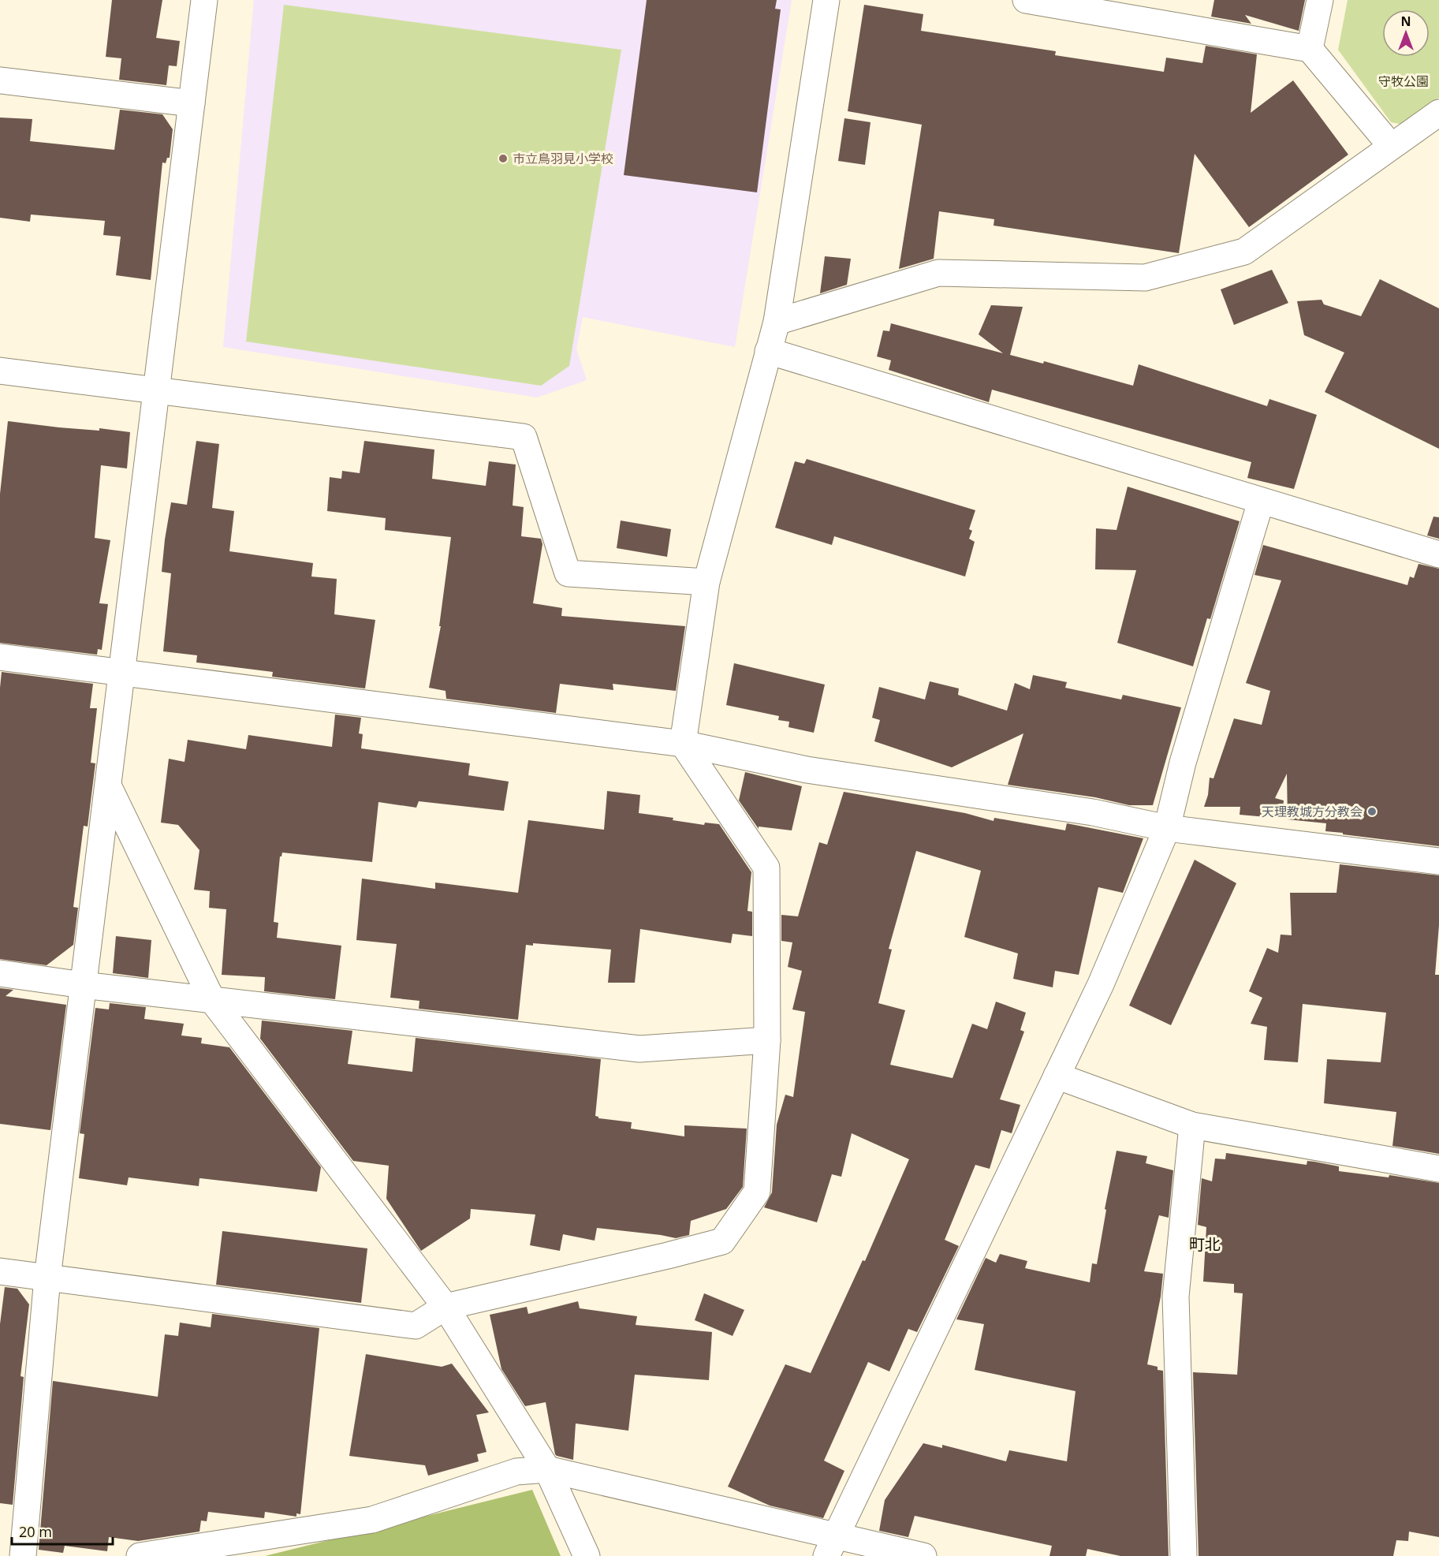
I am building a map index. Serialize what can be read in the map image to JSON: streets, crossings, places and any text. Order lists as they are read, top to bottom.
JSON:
{
  "districts": ["町北"],
  "parks": ["守牧公園"],
  "places": ["市立鳥羽見小学校", "天理教城方分教会"],
  "scale_bar": "20 m",
  "north": "top"
}
